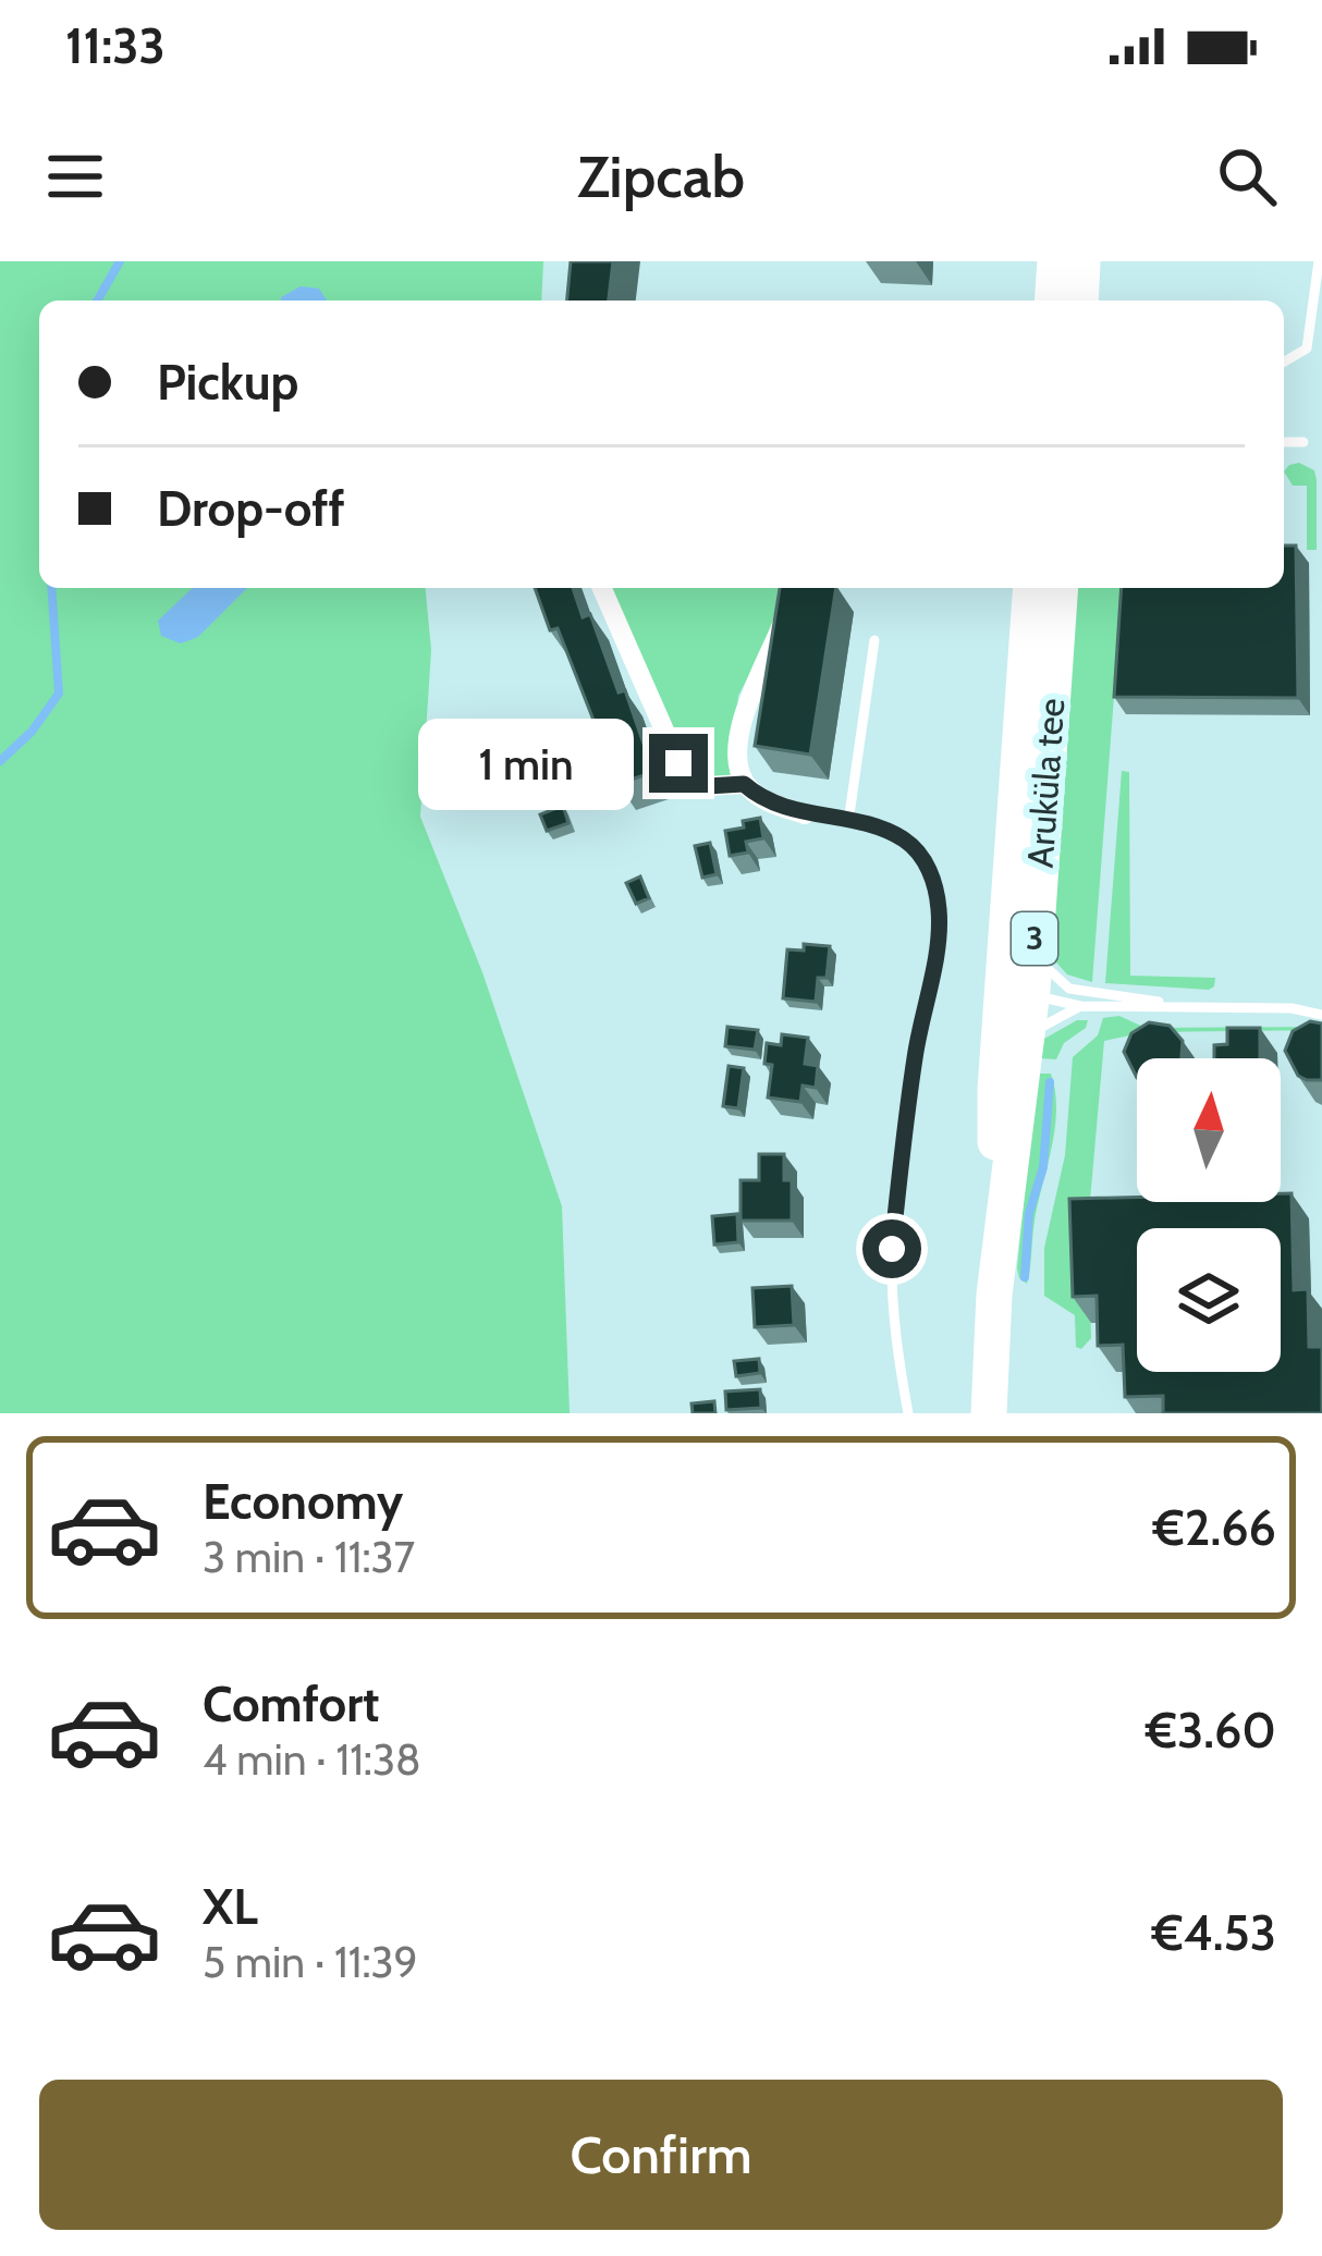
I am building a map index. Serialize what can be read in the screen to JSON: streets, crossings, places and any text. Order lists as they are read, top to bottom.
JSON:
{
  "streets": {
    "highway": ["Aruküla tee", "3"]
  },
  "north": "top",
  "page": {
    "status": "11:33",
    "header": "Zipcab",
    "banner": ["Pickup", "Drop-off"],
    "bubble": "1 min",
    "list": [
      {
        "name": "Economy",
        "note": "3 min · 11:37",
        "value": "€2.66"
      },
      {
        "name": "Comfort",
        "note": "4 min · 11:38",
        "value": "€3.60"
      },
      {
        "name": "XL",
        "note": "5 min · 11:39",
        "value": "€4.53"
      }
    ],
    "buttons": "Confirm"
  }
}
